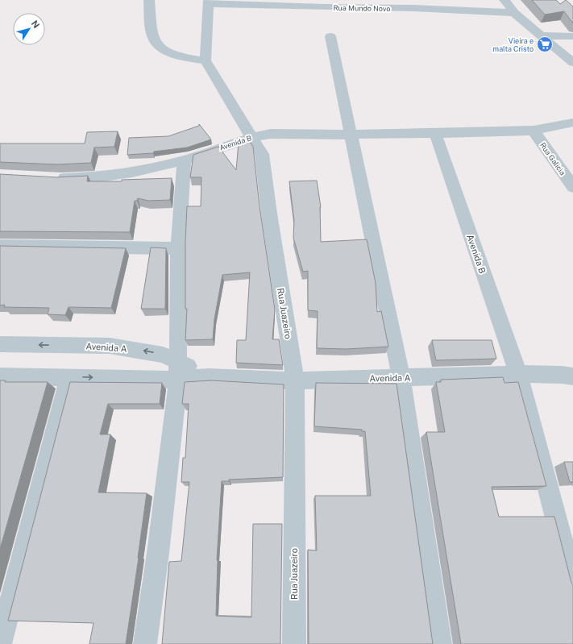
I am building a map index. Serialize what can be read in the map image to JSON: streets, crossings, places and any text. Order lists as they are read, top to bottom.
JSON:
{
  "streets": {
    "street": [
      "Rua Mundo Novo",
      "Avenida B",
      "Rua Galicia",
      "Rua Juazeiro",
      "Avenida A"
    ]
  },
  "crossings": [
    ["Avenida B", "Rua Galicia"],
    ["Avenida B", "Rua Juazeiro"],
    ["Avenida B", "Avenida A"],
    ["Rua Juazeiro", "Avenida A"]
  ],
  "places": {
    "supermarket": ["Vieira e malta Cristo"]
  },
  "north": "top right"
}
